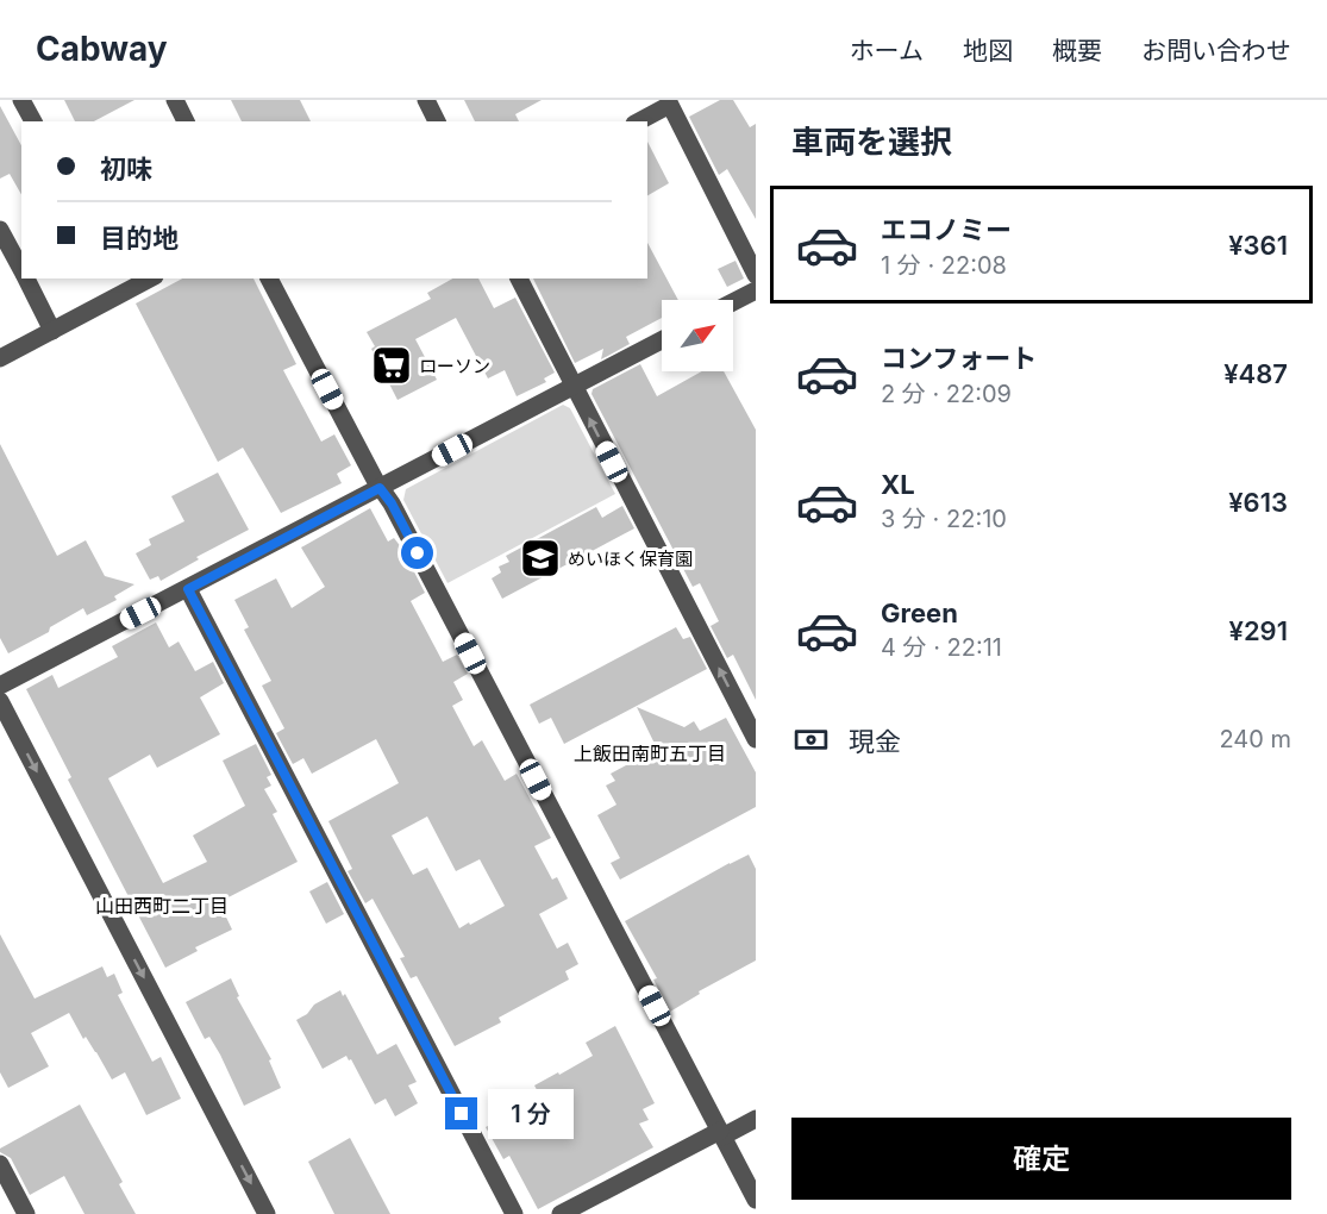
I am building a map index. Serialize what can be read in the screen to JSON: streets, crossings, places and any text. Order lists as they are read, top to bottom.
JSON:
{
  "districts": ["上飯田南町五丁目", "山田西町二丁目"],
  "places": {
    "supermarket": ["ローソン"],
    "school or university": ["めいほく保育園"]
  },
  "north": "top right",
  "page": {
    "header": "Cabway",
    "nav": [
      "ホーム",
      "地図",
      "概要",
      "お問い合わせ"
    ],
    "heading": "車両を選択",
    "banner": ["初味", "目的地"],
    "list": [
      {
        "name": "エコノミー",
        "note": "1 分 · 22:08",
        "value": "¥361"
      },
      {
        "name": "コンフォート",
        "note": "2 分 · 22:09",
        "value": "¥487"
      },
      {
        "name": "XL",
        "note": "3 分 · 22:10",
        "value": "¥613"
      },
      {
        "name": "Green",
        "note": "4 分 · 22:11",
        "value": "¥291"
      }
    ],
    "pay": ["現金", "240 m"],
    "bubble": "1 分",
    "buttons": "確定"
  }
}
